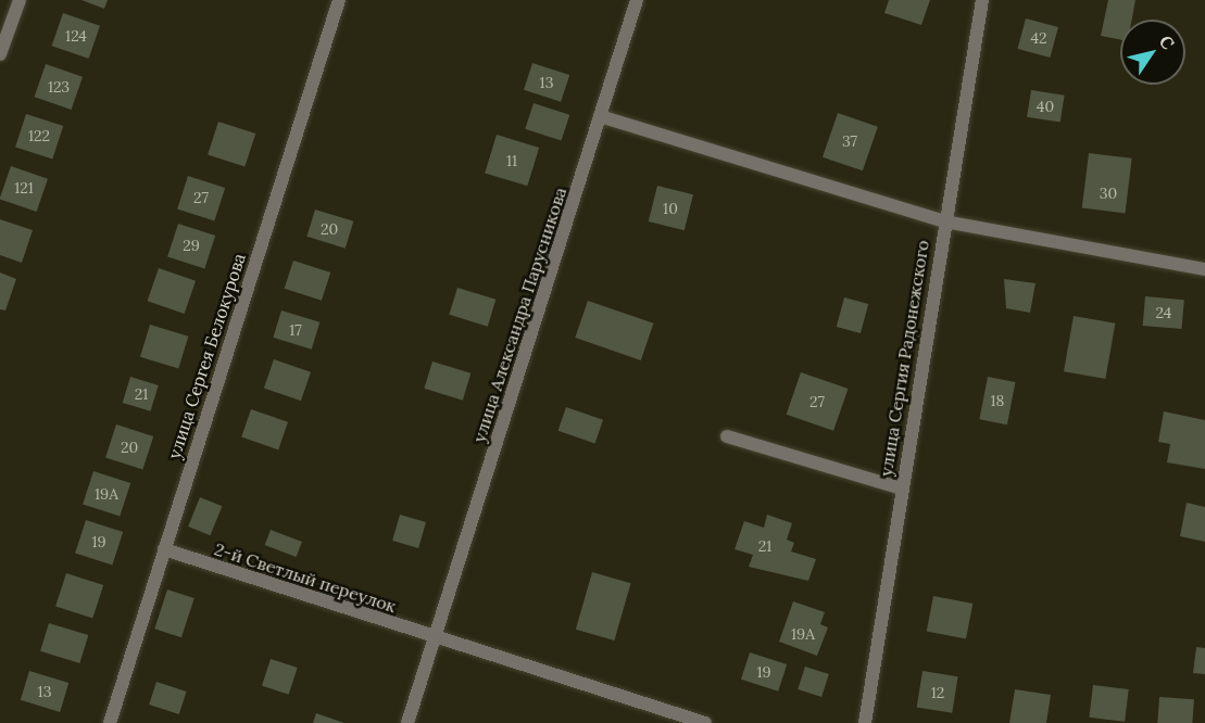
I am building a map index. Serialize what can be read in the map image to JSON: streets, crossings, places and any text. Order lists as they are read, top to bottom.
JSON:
{
  "streets": {
    "street": [
      "улица Александра Парусникова",
      "улица Сергея Белокурова",
      "улица Сергия Радонежского",
      "2-й Светлый переулок"
    ]
  },
  "crossings": [
    ["улица Александра Парусникова", "2-й Светлый переулок"],
    ["улица Сергея Белокурова", "2-й Светлый переулок"]
  ],
  "house_numbers": [
    "124",
    "42",
    "13",
    "123",
    "40",
    "122",
    "37",
    "11",
    "121",
    "30",
    "27",
    "10",
    "20",
    "29",
    "24",
    "17",
    "21",
    "18",
    "27",
    "20",
    "19А",
    "19",
    "21",
    "19А",
    "19",
    "13",
    "12"
  ],
  "north": "top right"
}
